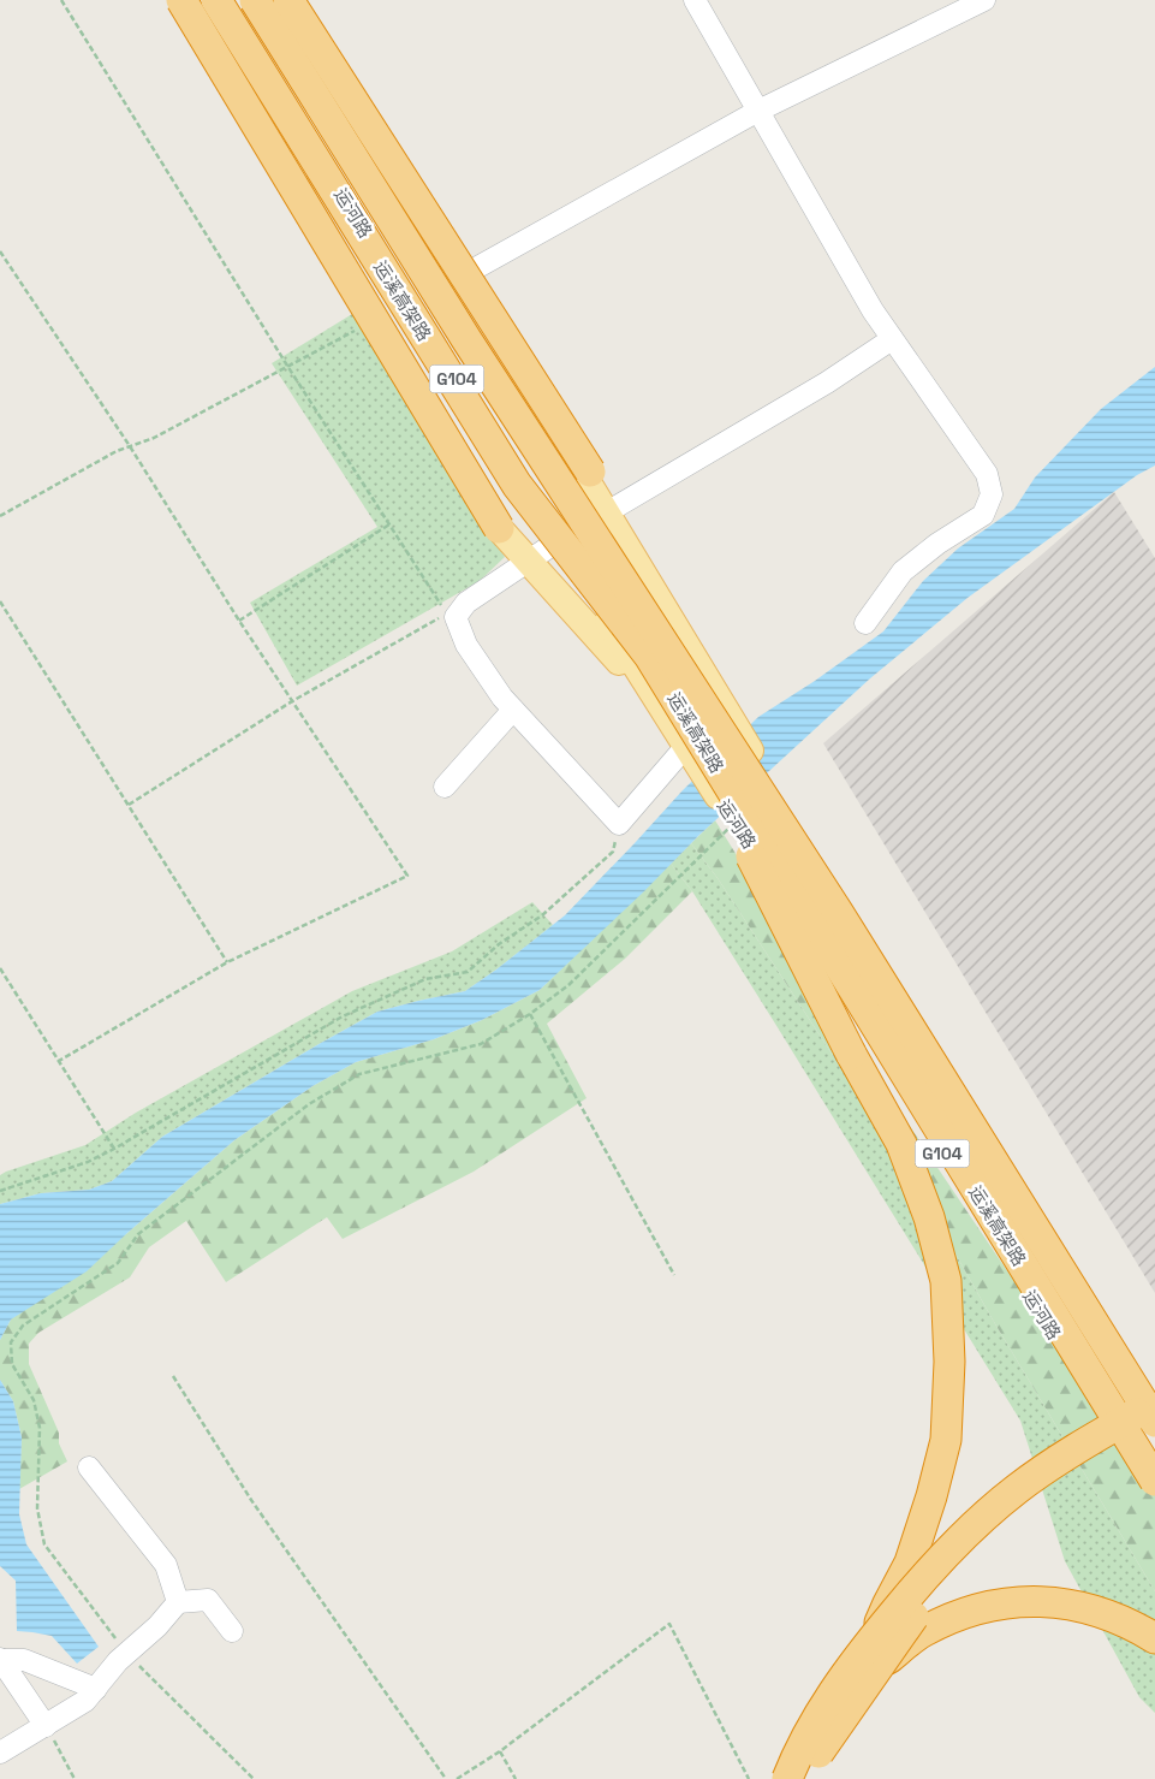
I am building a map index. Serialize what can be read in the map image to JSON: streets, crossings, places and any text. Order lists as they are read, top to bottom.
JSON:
{
  "streets": {
    "highway": ["运溪高架路"],
    "main road": ["运河路", "G104"]
  }
}
